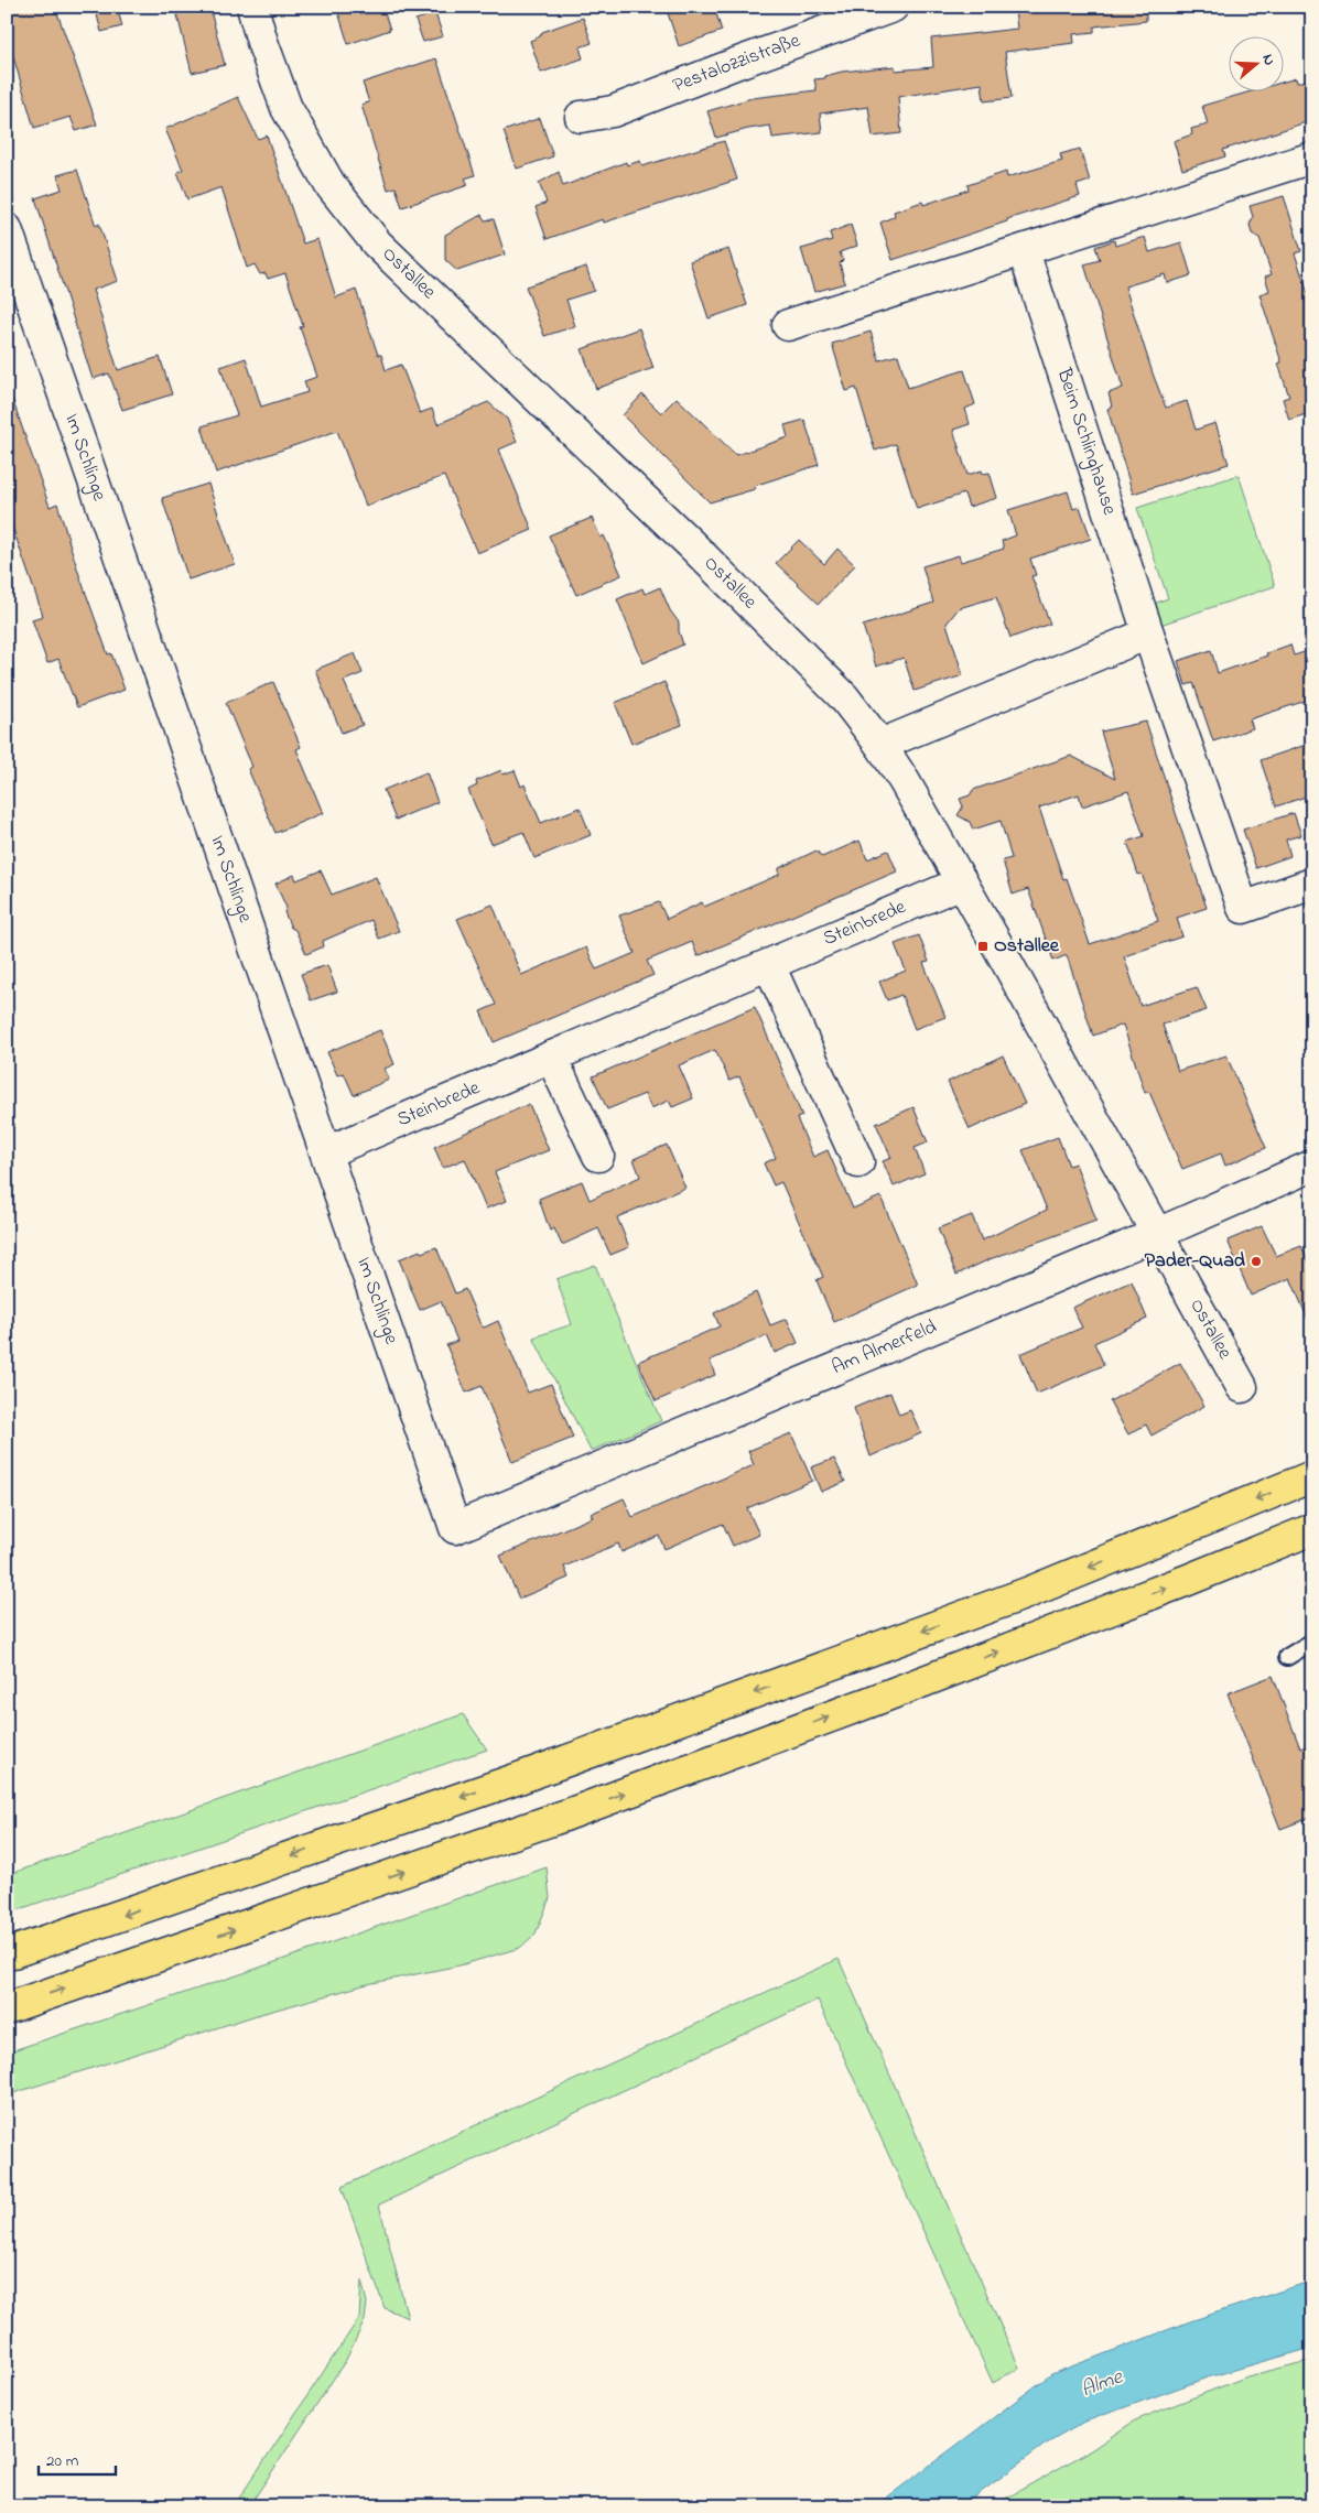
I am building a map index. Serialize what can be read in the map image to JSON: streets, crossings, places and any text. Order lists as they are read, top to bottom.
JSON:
{
  "streets": {
    "street": [
      "Pestalozzistraße",
      "Ostallee",
      "Beim Schlinghause",
      "Im Schlinge",
      "Steinbrede",
      "Am Almerfeld"
    ]
  },
  "crossings": [
    ["Ostallee", "Steinbrede"],
    ["Ostallee", "Am Almerfeld"],
    ["Im Schlinge", "Steinbrede"],
    ["Im Schlinge", "Am Almerfeld"]
  ],
  "water": ["Alme"],
  "places": {
    "transit": ["Ostallee"],
    "other": ["Pader-Quad"]
  },
  "scale_bar": "20 m",
  "north": "right"
}
